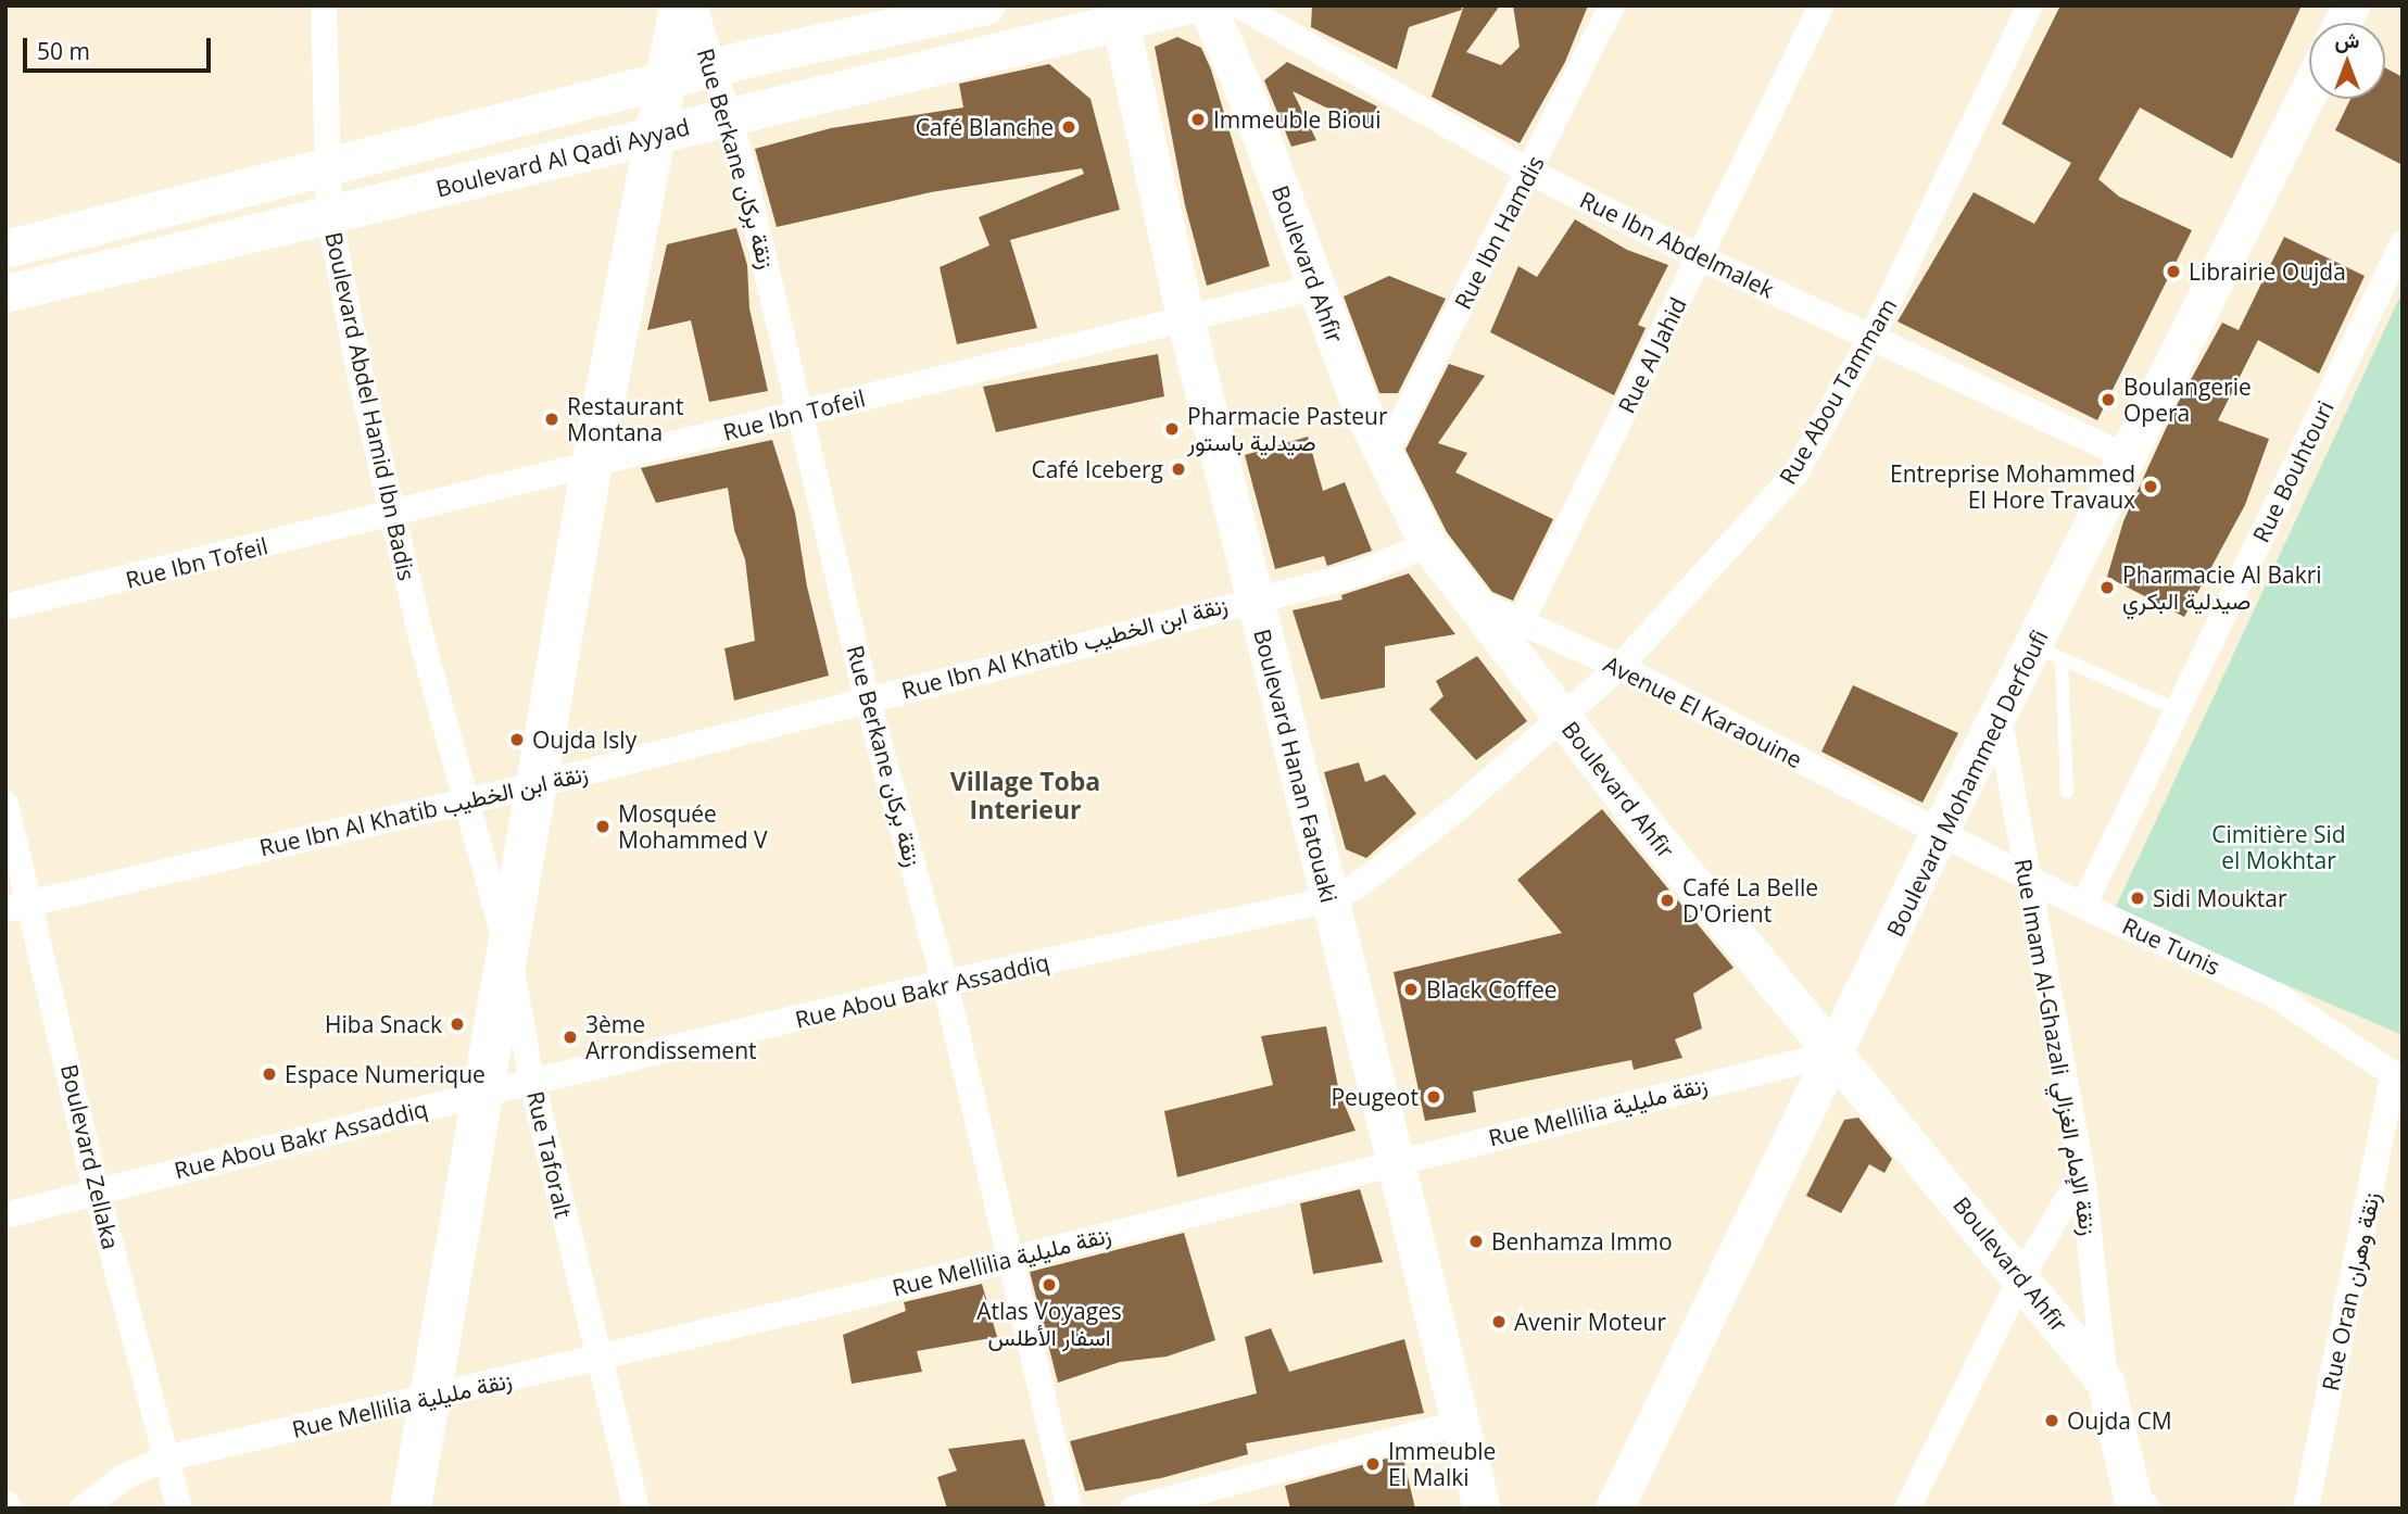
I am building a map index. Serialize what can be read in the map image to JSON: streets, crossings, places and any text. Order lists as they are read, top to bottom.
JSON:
{
  "streets": {
    "street": [
      "Boulevard Al Qadi Ayyad",
      "Rue Berkane زنقة بركان",
      "Rue Ibn Hamdis",
      "Rue Ibn Abdelmalek",
      "Boulevard Ahfir",
      "Rue Al Jahid",
      "Rue Abou Tammam",
      "Boulevard Abdel Hamid Ibn Badis",
      "Rue Ibn Tofeil",
      "Rue Bouhtouri",
      "Rue Ibn Al Khatib زنقة ابن الخطيب",
      "Avenue El Karaouine",
      "Boulevard Hanan Fatouaki",
      "Boulevard Mohammed Derfoufi",
      "Rue Tunis",
      "Rue Abou Bakr Assaddiq",
      "Rue Imam Al-Ghazali زنقة الإمام الغزالي",
      "Rue Mellilia زنقة مليلية",
      "Rue Taforalt",
      "Boulevard Zellaka",
      "Rue Oran زنقة وهران"
    ]
  },
  "crossings": [
    ["Boulevard Al Qadi Ayyad", "Rue Berkane زنقة بركان"],
    ["Boulevard Al Qadi Ayyad", "Boulevard Abdel Hamid Ibn Badis"],
    ["Boulevard Al Qadi Ayyad", "Boulevard Hanan Fatouaki"],
    ["Rue Berkane زنقة بركان", "Rue Ibn Tofeil"],
    ["Rue Berkane زنقة بركان", "Rue Ibn Al Khatib زنقة ابن الخطيب"],
    ["Rue Berkane زنقة بركان", "Rue Abou Bakr Assaddiq"],
    ["Rue Berkane زنقة بركان", "Rue Mellilia زنقة مليلية"],
    ["Rue Ibn Hamdis", "Rue Ibn Abdelmalek"],
    ["Rue Ibn Hamdis", "Boulevard Ahfir"],
    ["Rue Ibn Abdelmalek", "Rue Al Jahid"],
    ["Rue Ibn Abdelmalek", "Rue Abou Tammam"],
    ["Rue Ibn Abdelmalek", "Boulevard Mohammed Derfoufi"],
    ["Boulevard Ahfir", "Rue Abou Tammam"],
    ["Boulevard Ahfir", "Rue Ibn Tofeil"],
    ["Boulevard Ahfir", "Rue Ibn Al Khatib زنقة ابن الخطيب"],
    ["Boulevard Ahfir", "Avenue El Karaouine"],
    ["Boulevard Ahfir", "Boulevard Mohammed Derfoufi"],
    ["Boulevard Ahfir", "Rue Abou Bakr Assaddiq"],
    ["Boulevard Ahfir", "Rue Imam Al-Ghazali زنقة الإمام الغزالي"],
    ["Boulevard Ahfir", "Rue Mellilia زنقة مليلية"],
    ["Rue Al Jahid", "Avenue El Karaouine"],
    ["Rue Abou Tammam", "Avenue El Karaouine"],
    ["Rue Abou Tammam", "Rue Abou Bakr Assaddiq"],
    ["Boulevard Abdel Hamid Ibn Badis", "Rue Ibn Tofeil"],
    ["Boulevard Abdel Hamid Ibn Badis", "Rue Ibn Al Khatib زنقة ابن الخطيب"],
    ["Boulevard Abdel Hamid Ibn Badis", "Rue Taforalt"],
    ["Rue Ibn Tofeil", "Boulevard Hanan Fatouaki"],
    ["Rue Bouhtouri", "Rue Tunis"],
    ["Rue Ibn Al Khatib زنقة ابن الخطيب", "Boulevard Hanan Fatouaki"],
    ["Rue Ibn Al Khatib زنقة ابن الخطيب", "Rue Taforalt"],
    ["Rue Ibn Al Khatib زنقة ابن الخطيب", "Boulevard Zellaka"],
    ["Avenue El Karaouine", "Boulevard Mohammed Derfoufi"],
    ["Avenue El Karaouine", "Rue Tunis"],
    ["Boulevard Hanan Fatouaki", "Rue Abou Bakr Assaddiq"],
    ["Boulevard Hanan Fatouaki", "Rue Mellilia زنقة مليلية"],
    ["Boulevard Mohammed Derfoufi", "Rue Tunis"],
    ["Boulevard Mohammed Derfoufi", "Rue Imam Al-Ghazali زنقة الإمام الغزالي"],
    ["Boulevard Mohammed Derfoufi", "Rue Mellilia زنقة مليلية"],
    ["Rue Tunis", "Rue Imam Al-Ghazali زنقة الإمام الغزالي"],
    ["Rue Tunis", "Rue Oran زنقة وهران"],
    ["Rue Abou Bakr Assaddiq", "Rue Taforalt"],
    ["Rue Abou Bakr Assaddiq", "Boulevard Zellaka"],
    ["Rue Mellilia زنقة مليلية", "Rue Taforalt"],
    ["Rue Mellilia زنقة مليلية", "Boulevard Zellaka"]
  ],
  "districts": ["Village Toba Interieur"],
  "parks": ["Cimitière Sid el Mokhtar"],
  "places": [
    "Immeuble Bioui",
    "Café Blanche",
    "Librairie Oujda",
    "Boulangerie Opera",
    "Restaurant Montana",
    "Pharmacie Pasteur صيدلية باستور",
    "Café Iceberg",
    "Entreprise Mohammed El Hore Travaux",
    "Pharmacie Al Bakri صيدلية البكري",
    "Oujda Isly",
    "Mosquée Mohammed V",
    "Sidi Mouktar",
    "Café La Belle D'Orient",
    "Black Coffee",
    "Hiba Snack",
    "3ème Arrondissement",
    "Espace Numerique",
    "Peugeot",
    "Benhamza Immo",
    "Atlas Voyages اسفار الأطلس",
    "Avenir Moteur",
    "Oujda CM",
    "Immeuble El Malki"
  ],
  "scale_bar": "50 m",
  "north": "top"
}
